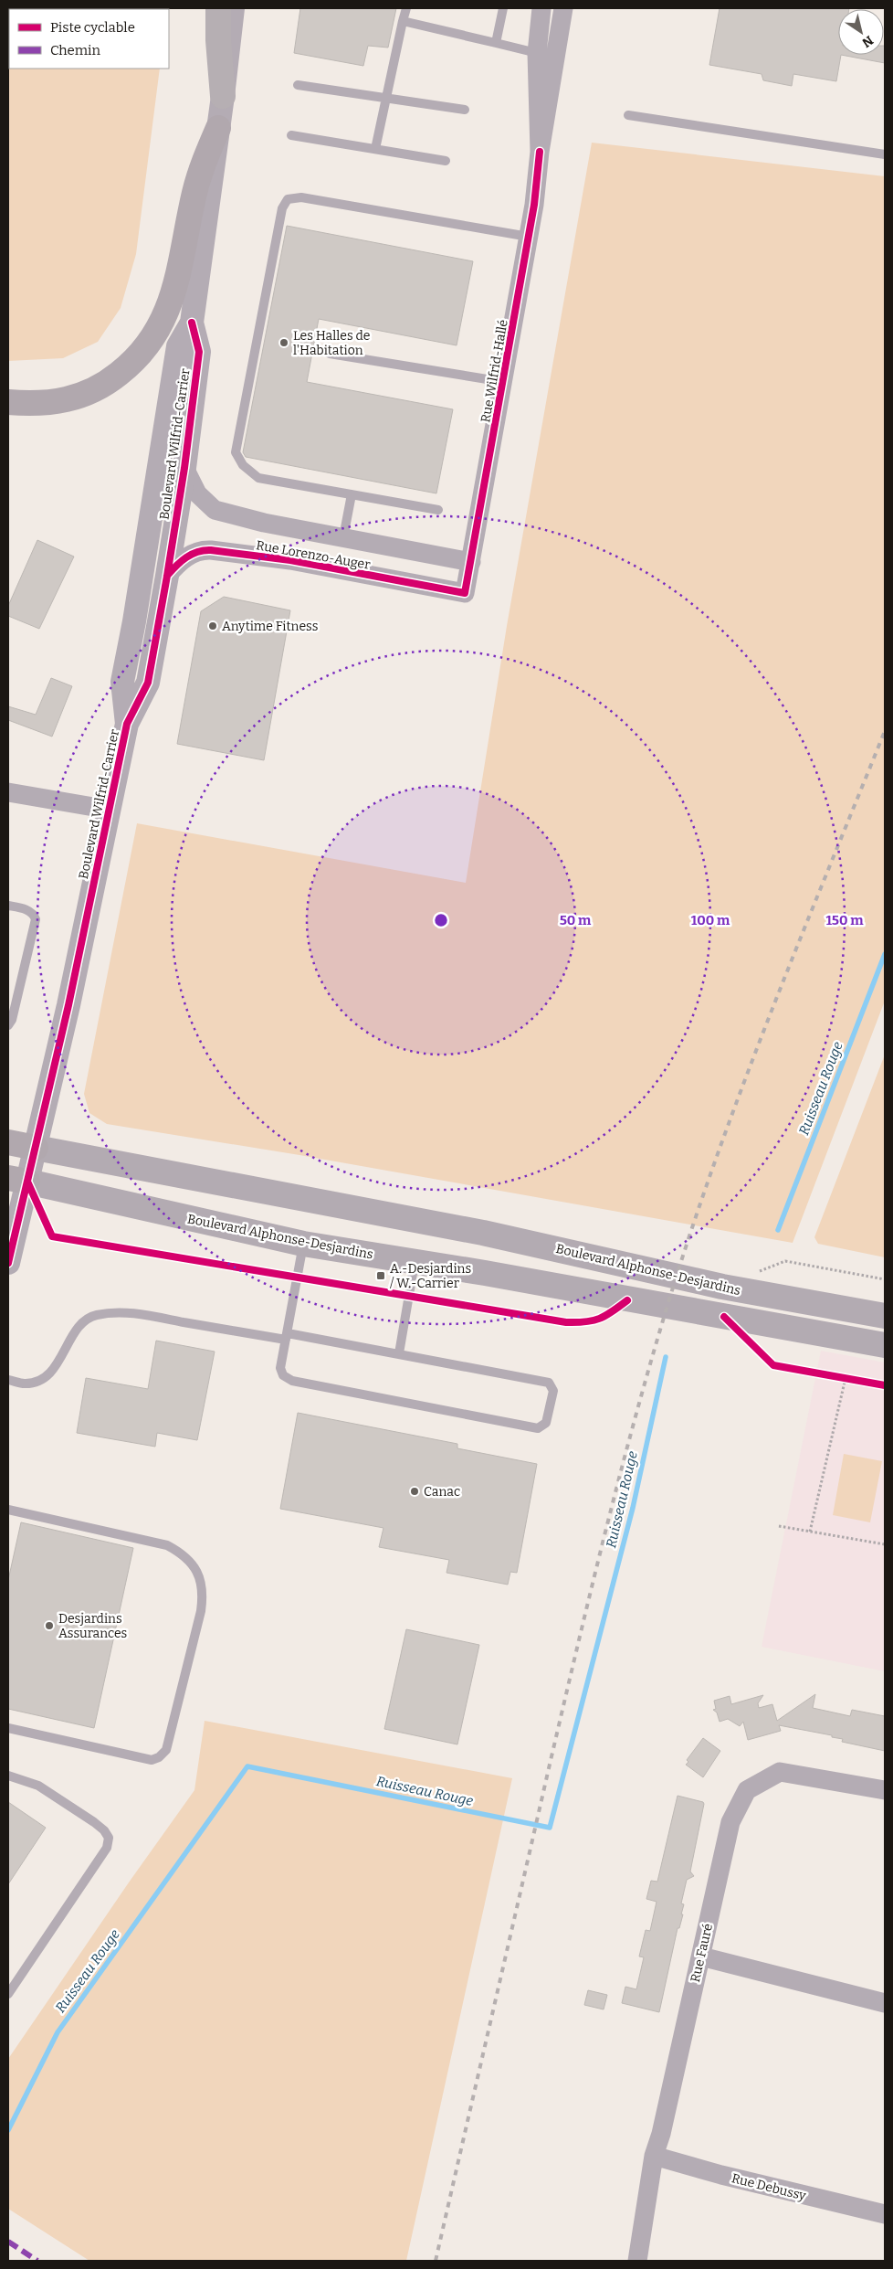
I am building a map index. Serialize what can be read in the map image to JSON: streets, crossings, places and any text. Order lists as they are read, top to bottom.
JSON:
{
  "streets": {
    "main road": ["Boulevard Alphonse-Desjardins"],
    "street": [
      "Rue Wilfrid-Hallé",
      "Boulevard Wilfrid-Carrier",
      "Rue Lorenzo-Auger",
      "Rue Fauré",
      "Rue Debussy"
    ]
  },
  "crossings": [
    ["Rue Wilfrid-Hallé", "Rue Lorenzo-Auger"],
    ["Boulevard Wilfrid-Carrier", "Rue Lorenzo-Auger"],
    ["Boulevard Wilfrid-Carrier", "Boulevard Alphonse-Desjardins"],
    ["Rue Fauré", "Rue Debussy"]
  ],
  "water": ["Ruisseau Rouge"],
  "places": {
    "other": [
      "Les Halles de l'Habitation",
      "Anytime Fitness",
      "Canac",
      "Desjardins Assurances"
    ],
    "transit": ["A.-Desjardins / W.-Carrier"]
  },
  "legend": ["Piste cyclable", "Chemin"],
  "north": "bottom right",
  "rings": ["50 m", "100 m", "150 m"]
}
